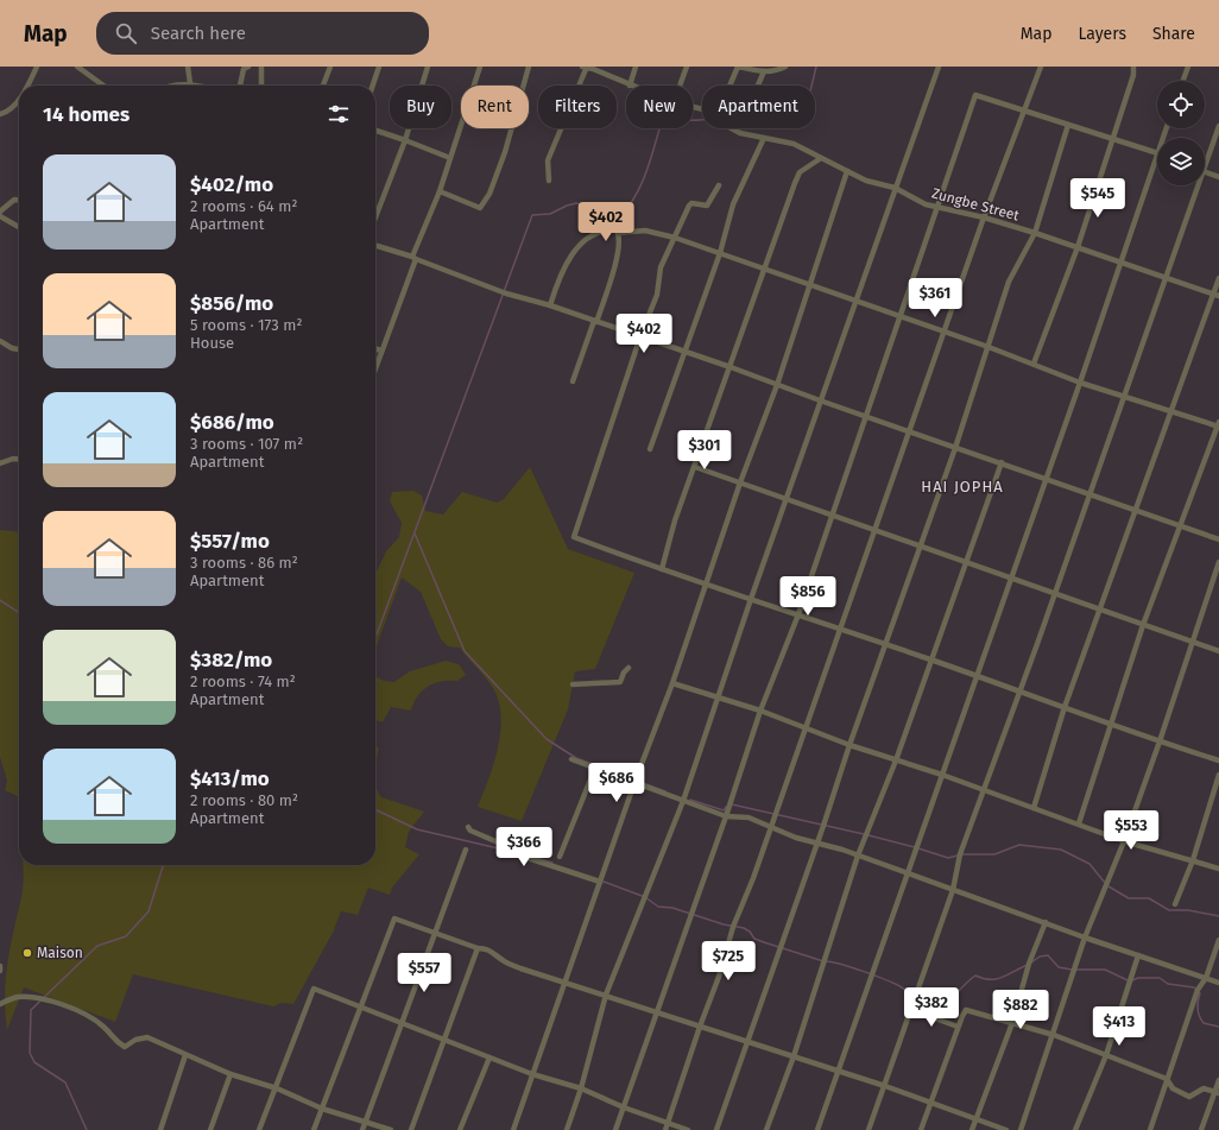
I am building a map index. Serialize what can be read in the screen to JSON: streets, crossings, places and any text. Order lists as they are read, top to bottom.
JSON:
{
  "streets": {
    "street": ["Zungbe Street"]
  },
  "districts": ["HAI JOPHA"],
  "places": ["Maison"],
  "page": {
    "header": "Map",
    "search": "Search here",
    "nav": ["Map", "Layers", "Share"],
    "chip": [
      "Buy",
      "Rent",
      "Filters",
      "New",
      "Apartment"
    ],
    "heading": "14 homes",
    "list": [
      {
        "name": "$402/mo",
        "note": "2 rooms · 64 m² · Apartment"
      },
      {
        "name": "$856/mo",
        "note": "5 rooms · 173 m² · House"
      },
      {
        "name": "$686/mo",
        "note": "3 rooms · 107 m² · Apartment"
      },
      {
        "name": "$557/mo",
        "note": "3 rooms · 86 m² · Apartment"
      },
      {
        "name": "$382/mo",
        "note": "2 rooms · 74 m² · Apartment"
      },
      {
        "name": "$413/mo",
        "note": "2 rooms · 80 m² · Apartment"
      }
    ],
    "price": [
      "$545",
      "$402",
      "$361",
      "$402",
      "$301",
      "$856",
      "$686",
      "$553",
      "$366",
      "$725",
      "$557",
      "$382",
      "$882",
      "$413"
    ]
  }
}
